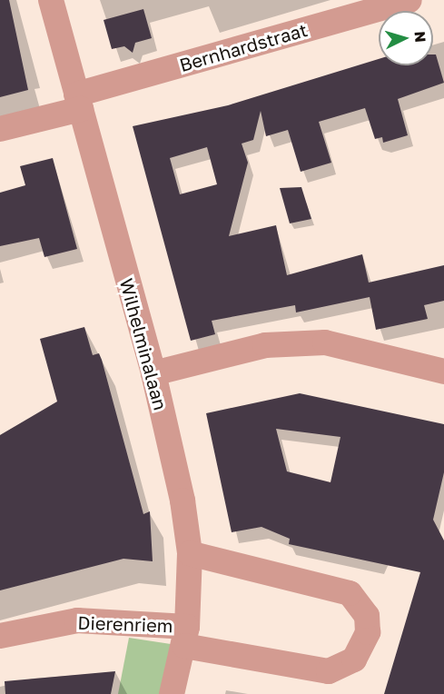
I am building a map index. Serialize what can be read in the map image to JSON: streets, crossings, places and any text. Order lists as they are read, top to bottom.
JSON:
{
  "streets": {
    "street": ["Bernhardstraat", "Wilhelminalaan", "Dierenriem"]
  },
  "crossings": [
    ["Bernhardstraat", "Wilhelminalaan"],
    ["Wilhelminalaan", "Dierenriem"]
  ],
  "north": "right"
}
